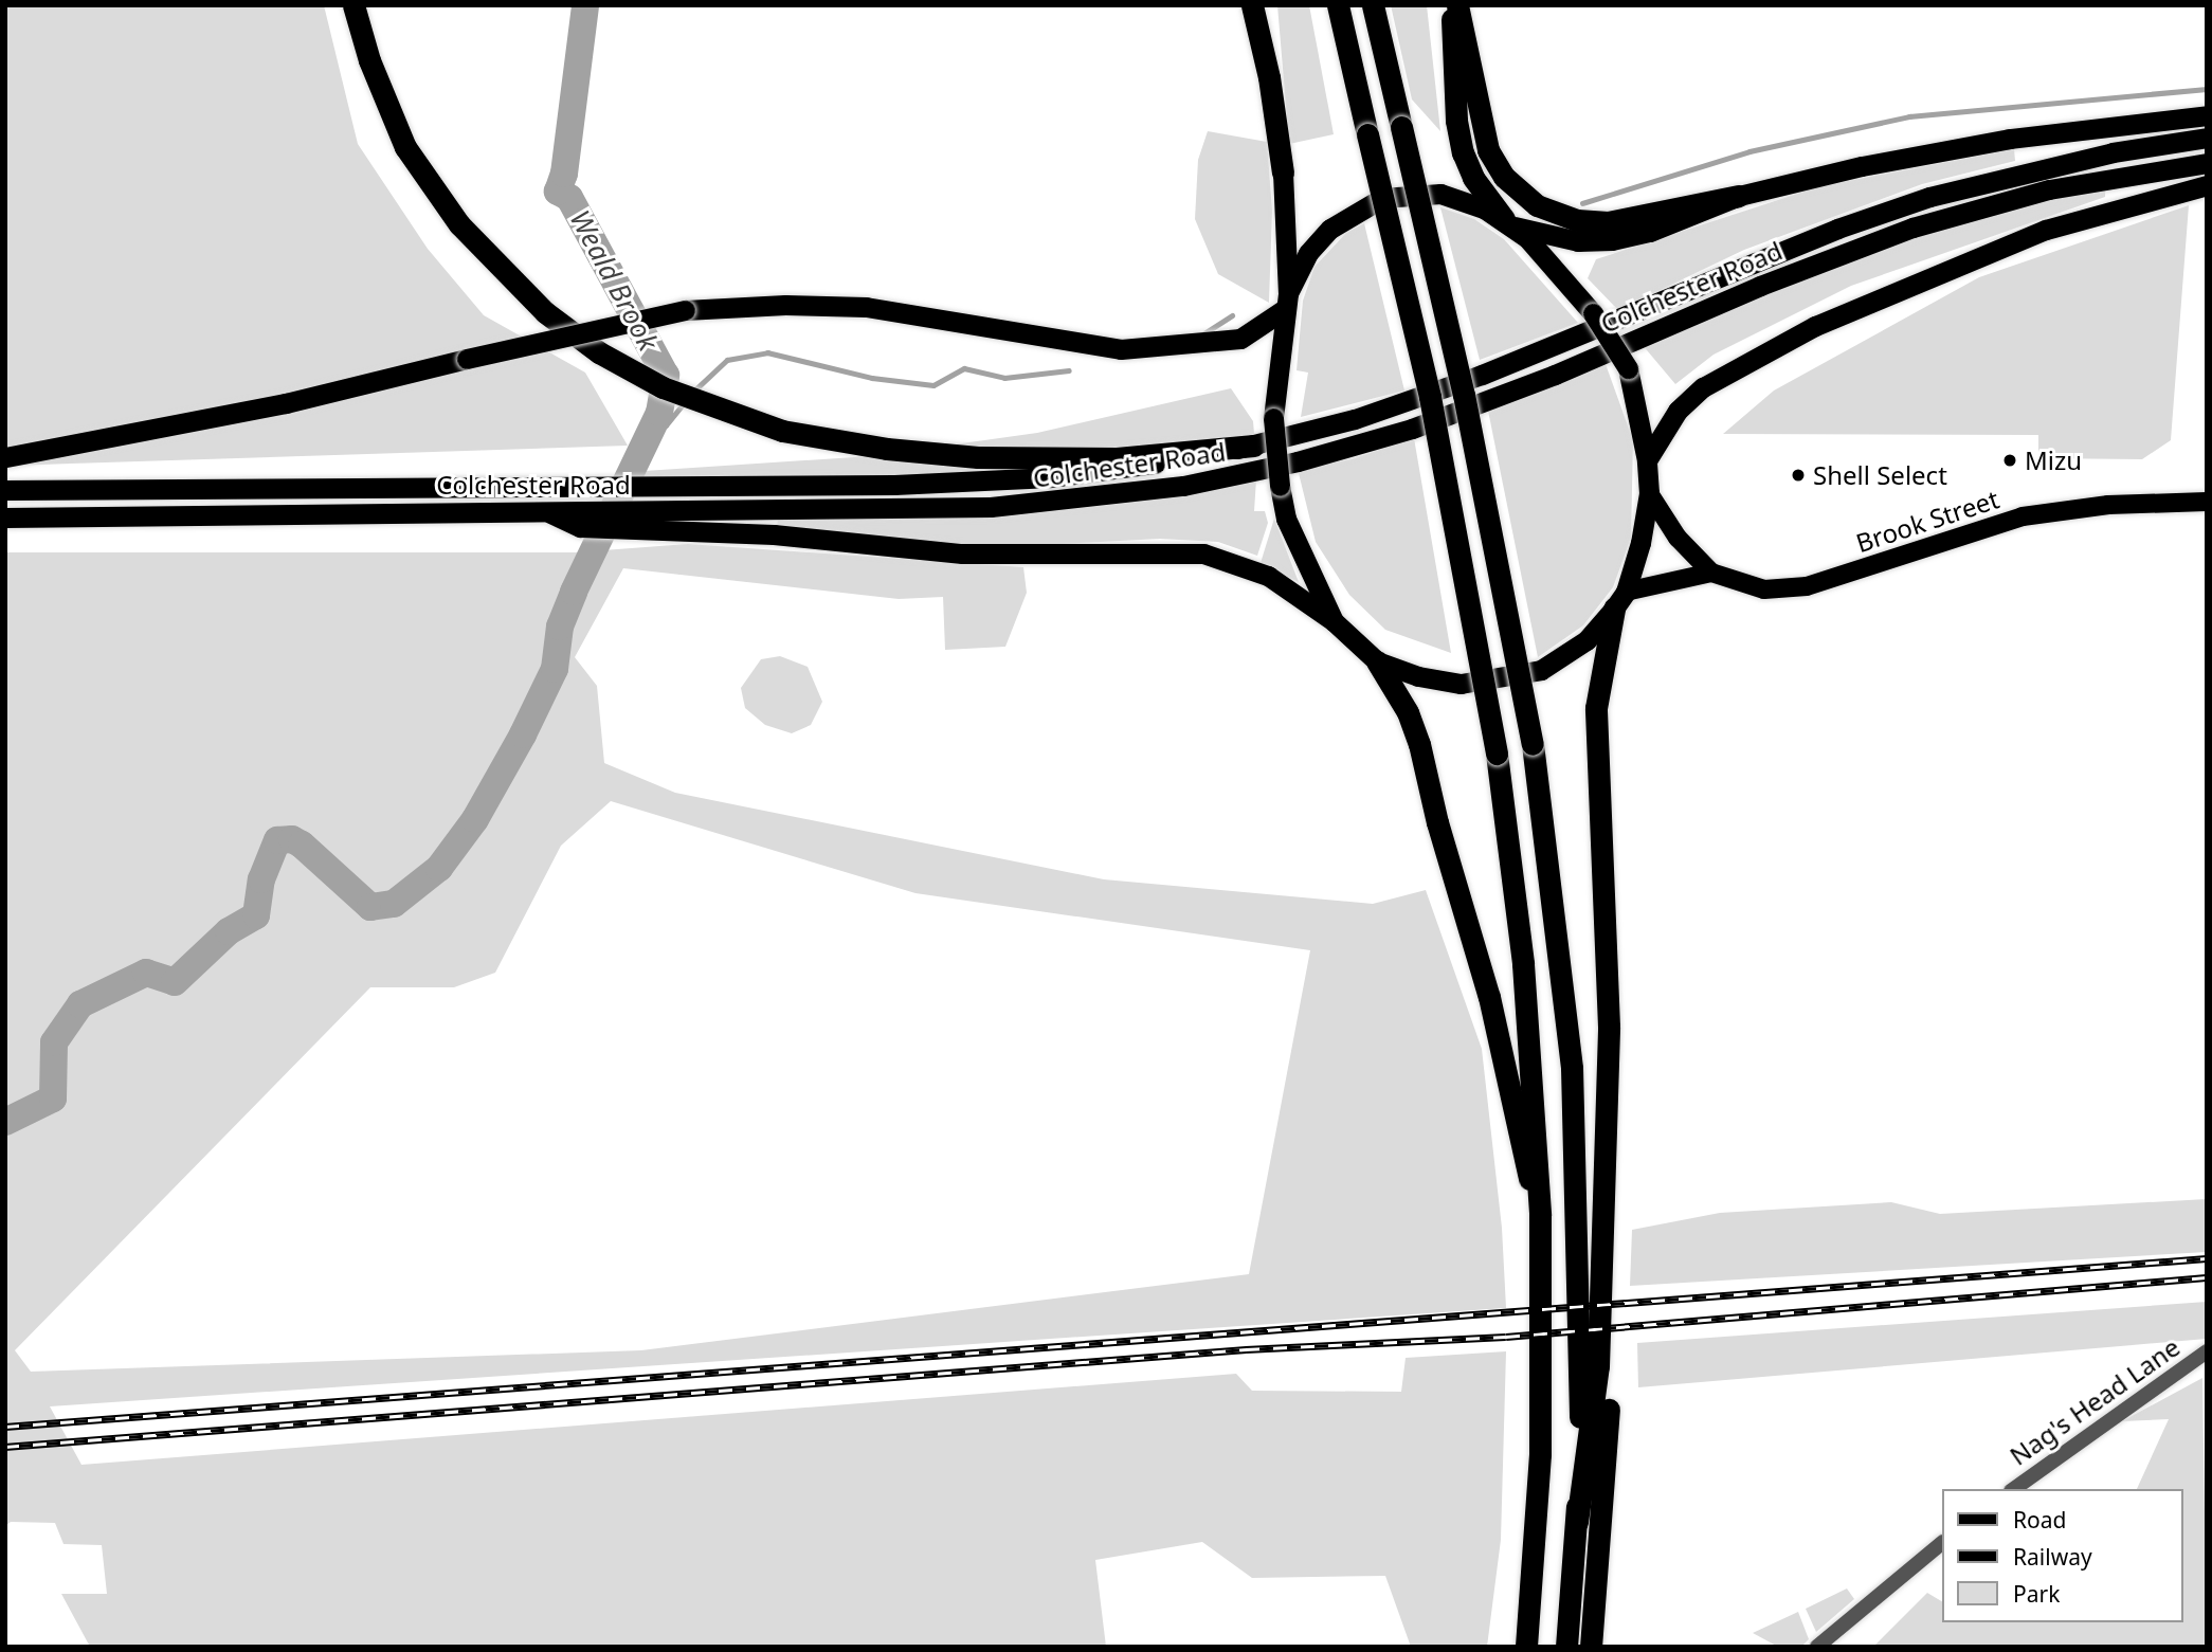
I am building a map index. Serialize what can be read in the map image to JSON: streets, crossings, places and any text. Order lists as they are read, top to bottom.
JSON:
{
  "streets": {
    "highway": ["Colchester Road"],
    "main road": ["Brook Street"],
    "street": ["Nag's Head Lane"]
  },
  "water": ["Weald Brook"],
  "places": ["Mizu", "Shell Select"],
  "legend": ["Road", "Railway", "Park"]
}
